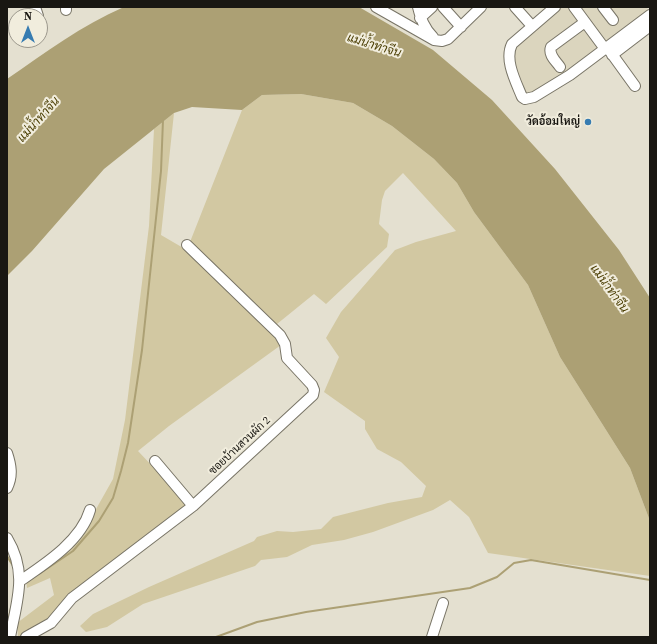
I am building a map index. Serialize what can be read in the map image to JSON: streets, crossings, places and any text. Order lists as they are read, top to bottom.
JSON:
{
  "streets": {
    "street": ["ซอยบ้านสวนผัก 2"]
  },
  "water": ["แม่น้ำท่าจีน"],
  "places": ["วัดอ้อมใหญ่"],
  "north": "top"
}
